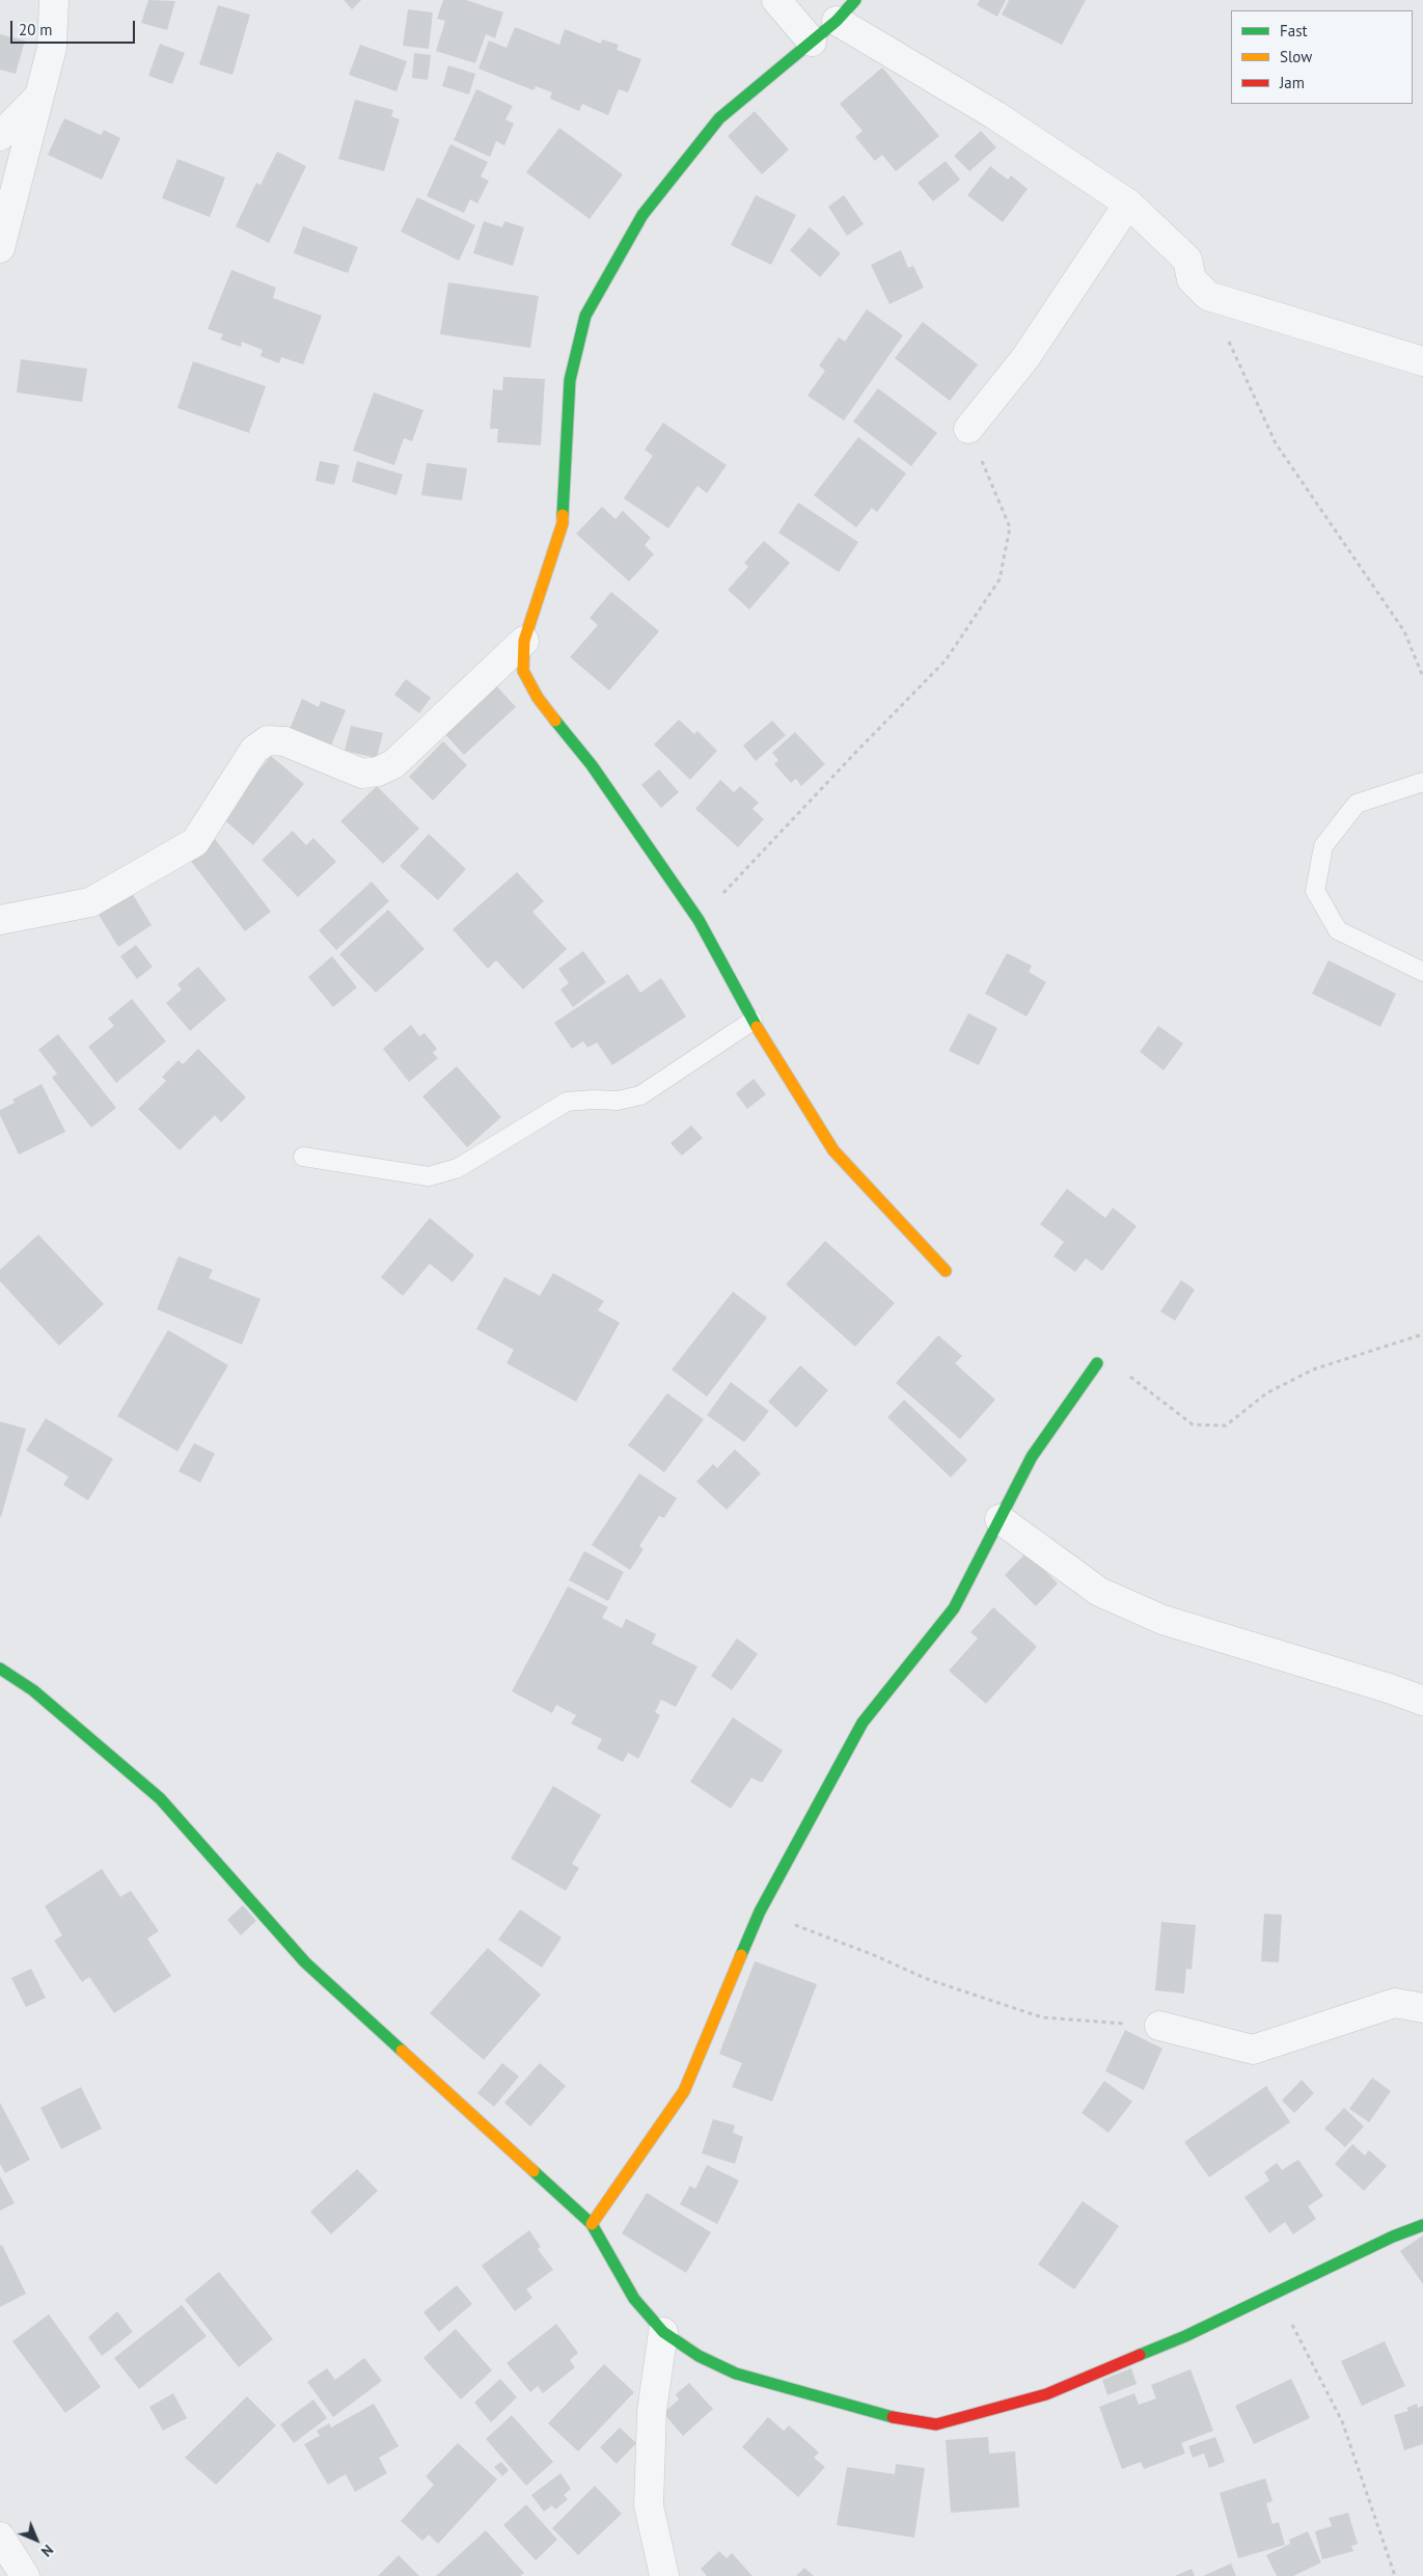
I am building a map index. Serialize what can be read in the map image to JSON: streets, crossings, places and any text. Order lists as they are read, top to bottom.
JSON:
{
  "legend": ["Fast", "Slow", "Jam"],
  "scale_bar": "20 m",
  "north": "bottom right"
}
